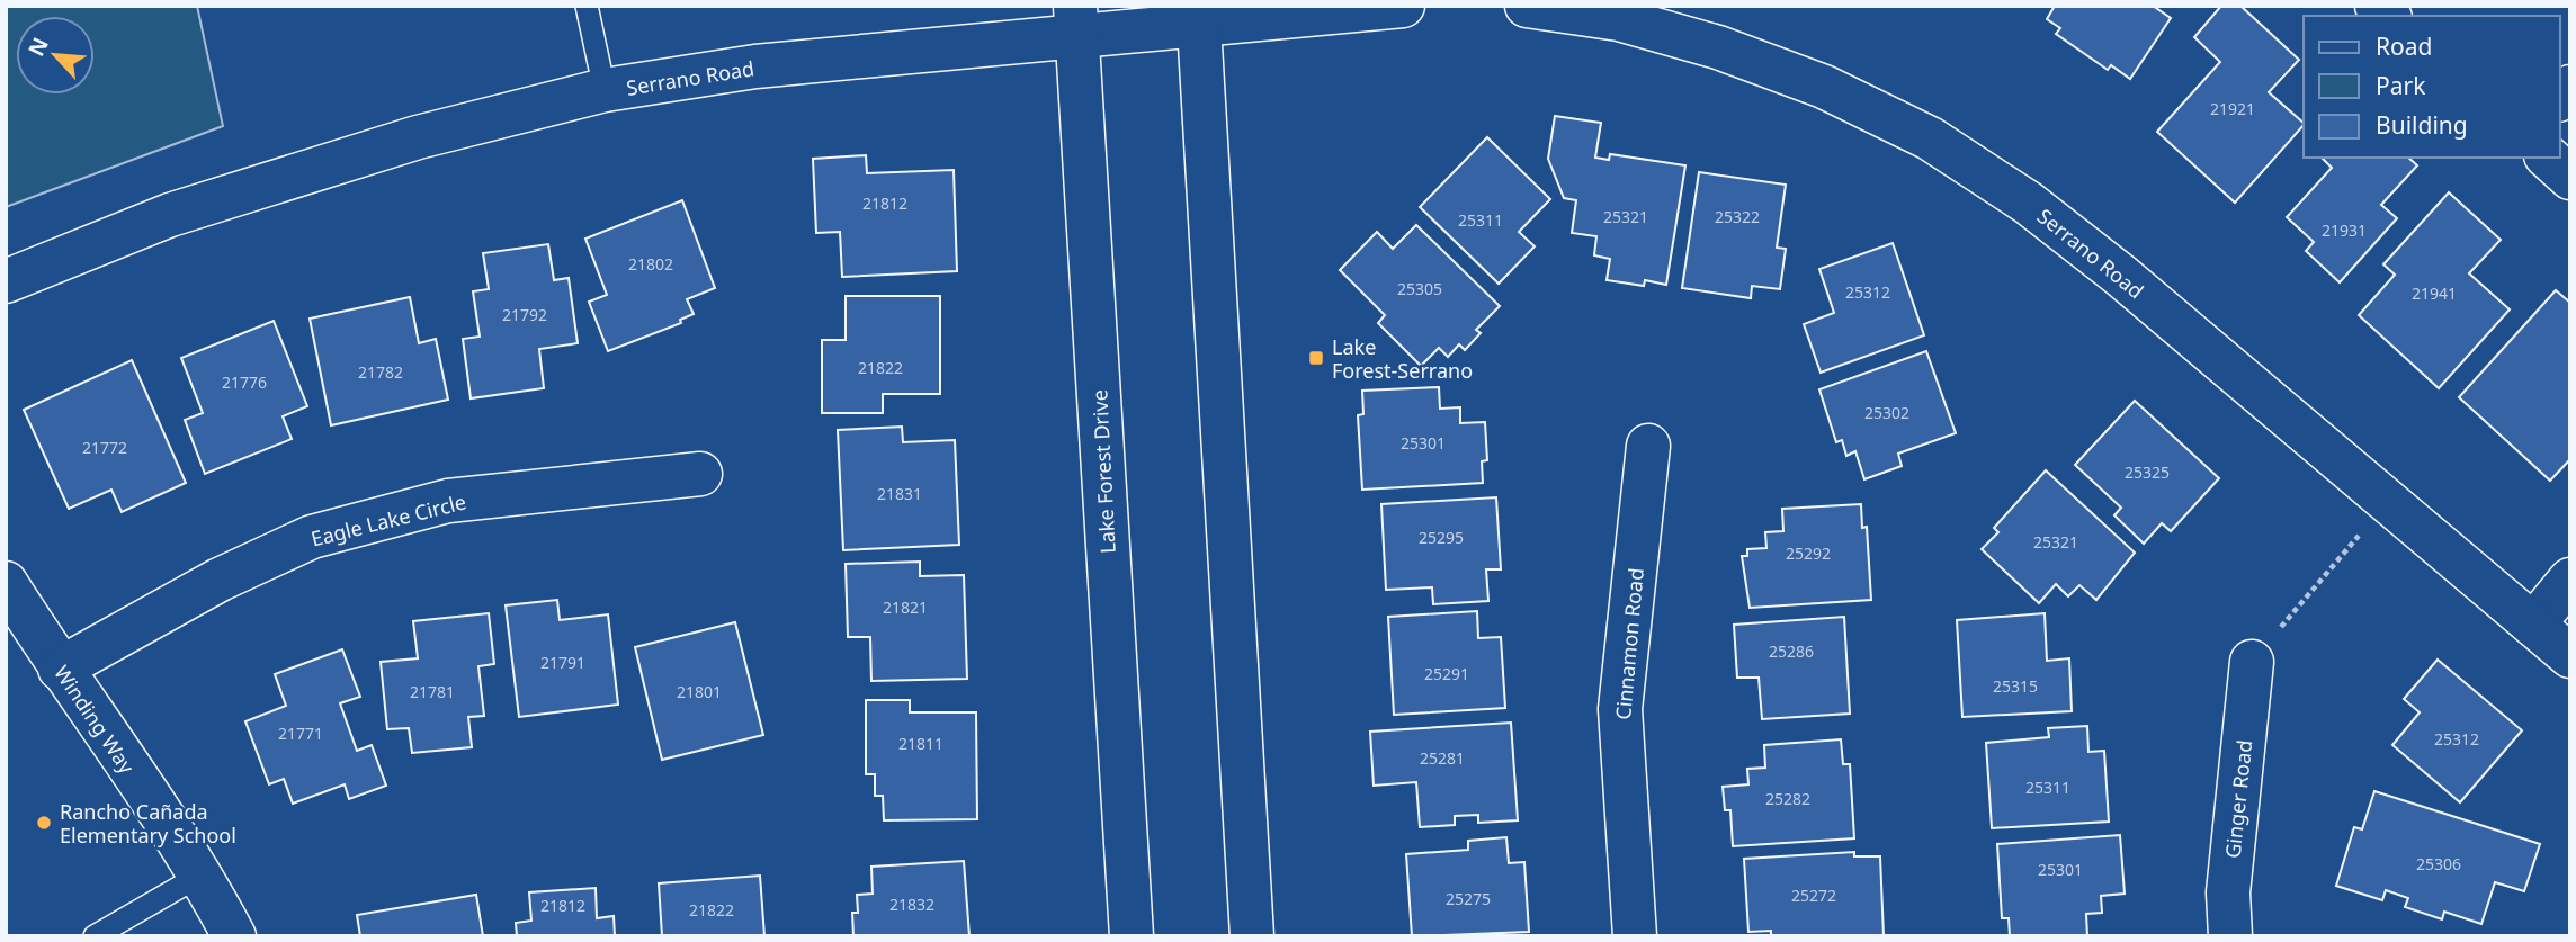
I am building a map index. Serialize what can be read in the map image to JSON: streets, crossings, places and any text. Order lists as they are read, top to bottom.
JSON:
{
  "streets": {
    "street": [
      "Serrano Road",
      "Lake Forest Drive",
      "Eagle Lake Circle",
      "Cinnamon Road",
      "Winding Way",
      "Ginger Road"
    ]
  },
  "crossings": [
    ["Serrano Road", "Lake Forest Drive"],
    ["Eagle Lake Circle", "Winding Way"]
  ],
  "places": {
    "transit": ["Lake Forest-Serrano"],
    "other": ["Rancho Cañada Elementary School"]
  },
  "house_numbers": [
    "21921",
    "21812",
    "25321",
    "25322",
    "25311",
    "21931",
    "21802",
    "25305",
    "25312",
    "21941",
    "21792",
    "21822",
    "21782",
    "21776",
    "25302",
    "25301",
    "21772",
    "25325",
    "21831",
    "25295",
    "25321",
    "25292",
    "21821",
    "25286",
    "21791",
    "25291",
    "25315",
    "21781",
    "21801",
    "21771",
    "25312",
    "21811",
    "25281",
    "25311",
    "25282",
    "25306",
    "25301",
    "25272",
    "25275",
    "21832",
    "21812",
    "21822"
  ],
  "legend": ["Road", "Park", "Building"],
  "north": "top left"
}
